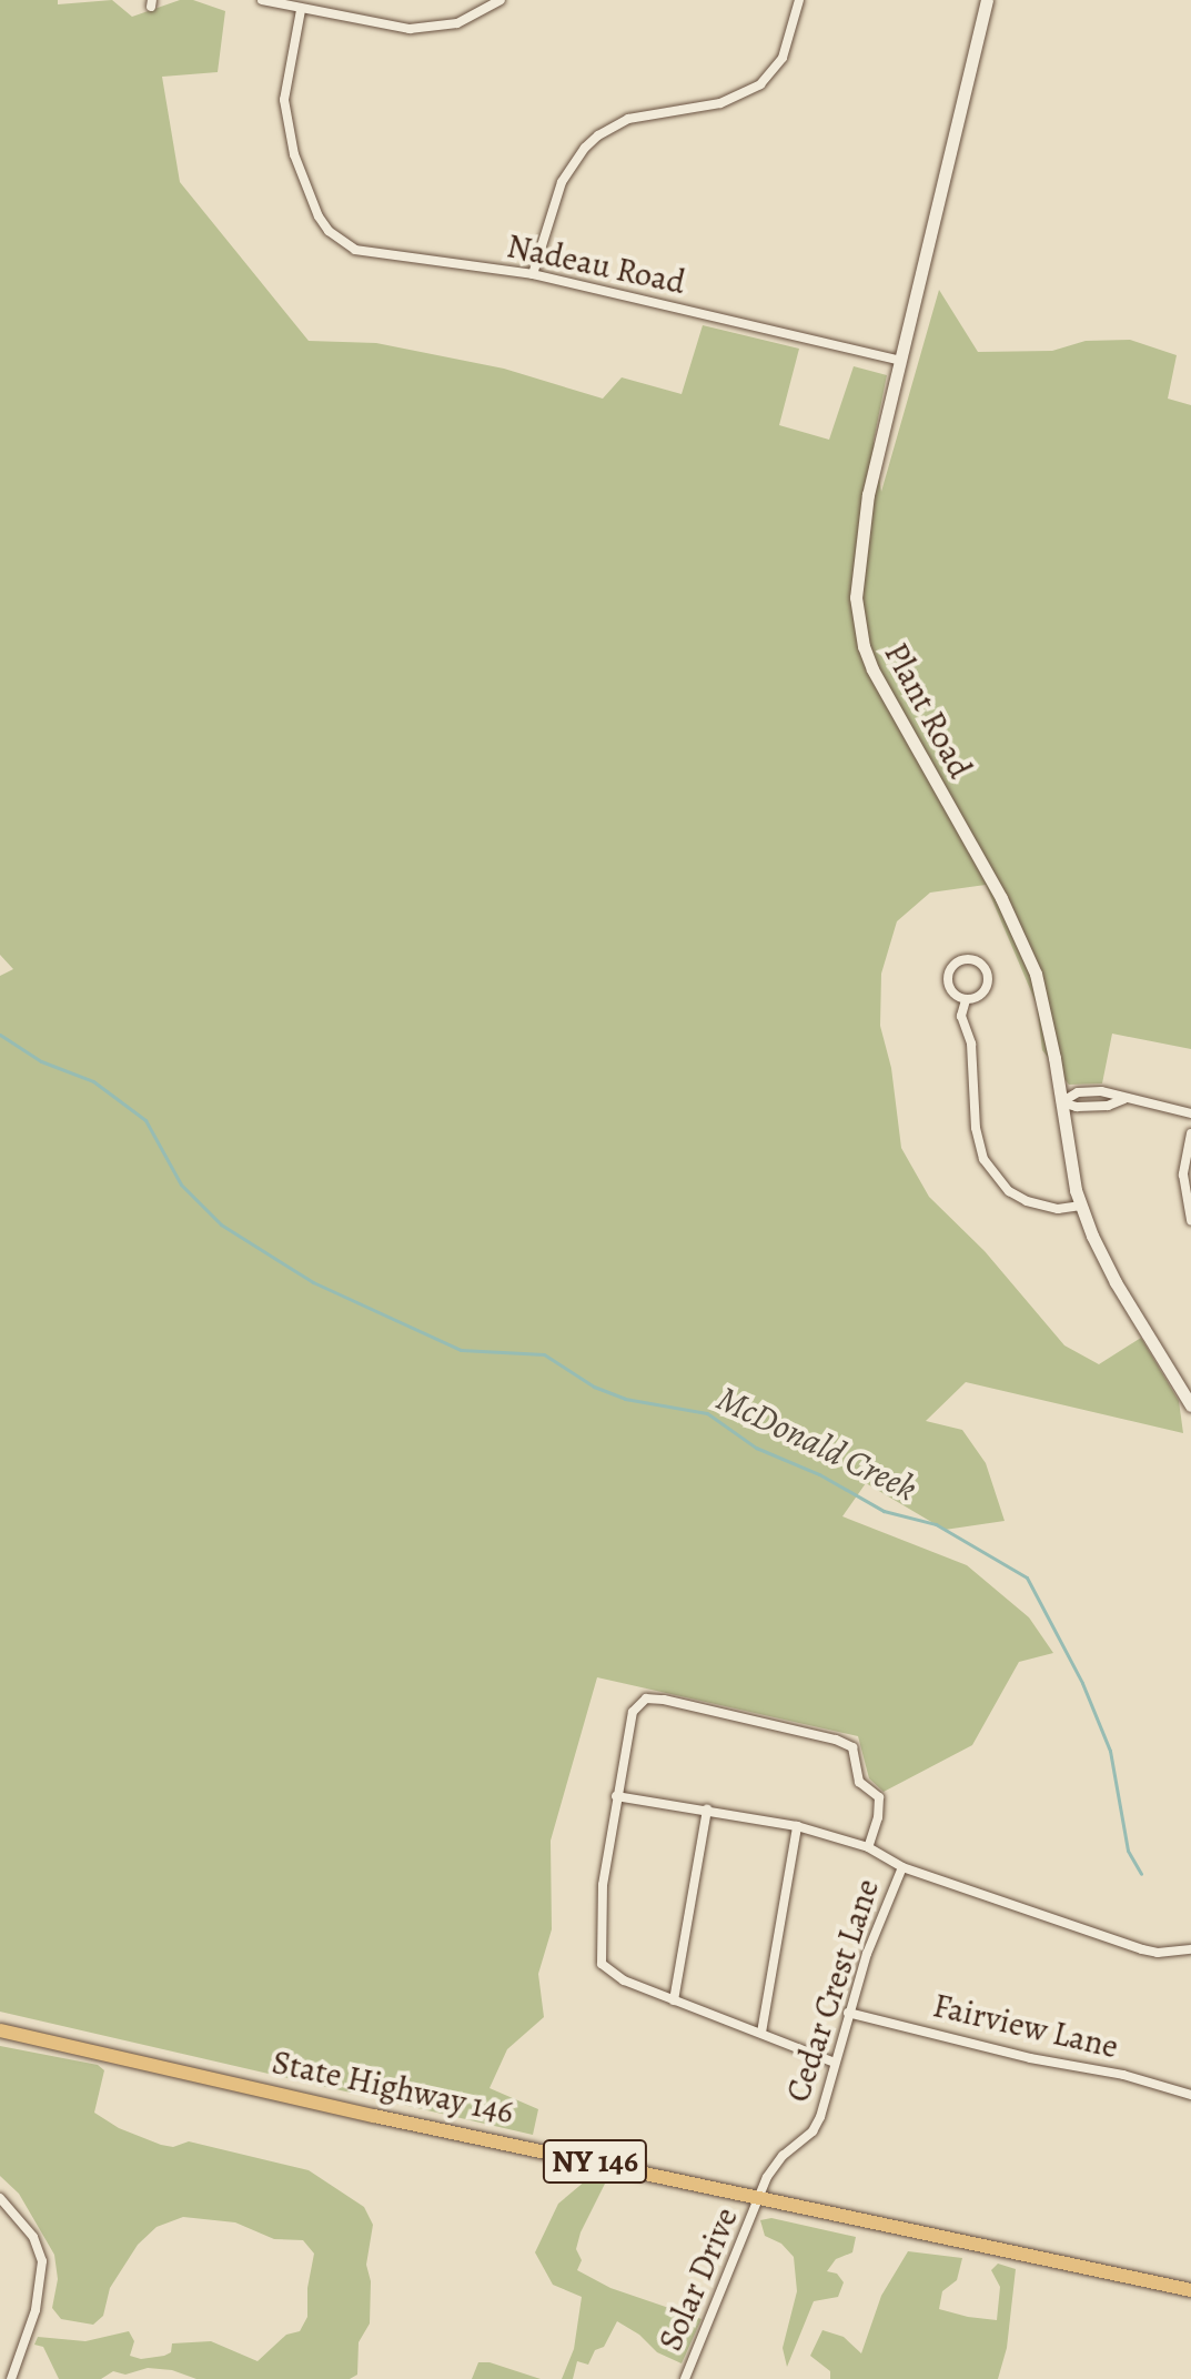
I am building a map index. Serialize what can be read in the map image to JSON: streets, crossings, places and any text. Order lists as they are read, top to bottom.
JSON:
{
  "streets": {
    "main road": ["State Highway 146", "NY 146"],
    "street": [
      "Nadeau Road",
      "Plant Road",
      "Cedar Crest Lane",
      "Fairview Lane",
      "Solar Drive"
    ]
  },
  "crossings": [
    ["Nadeau Road", "Plant Road"],
    ["Cedar Crest Lane", "Fairview Lane"],
    ["Cedar Crest Lane", "State Highway 146"],
    ["Cedar Crest Lane", "Solar Drive"],
    ["State Highway 146", "Solar Drive"]
  ],
  "water": ["McDonald Creek"]
}
